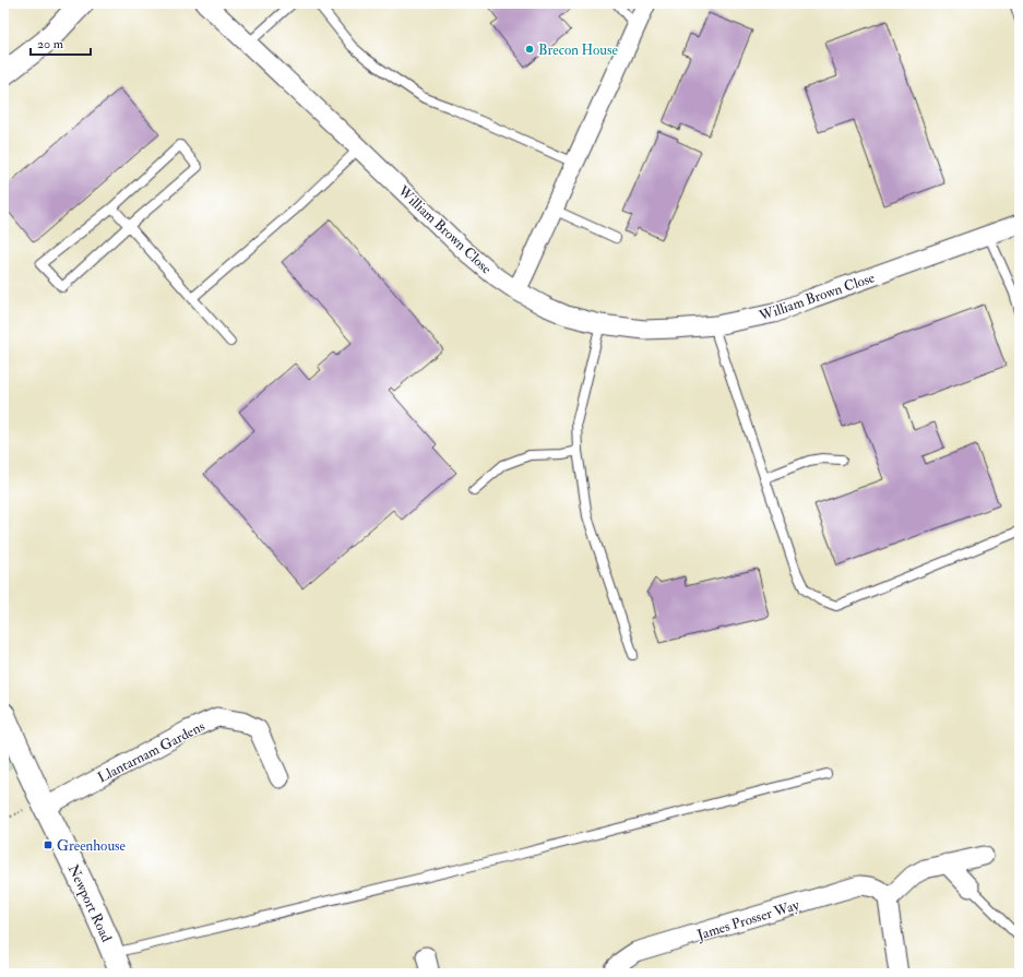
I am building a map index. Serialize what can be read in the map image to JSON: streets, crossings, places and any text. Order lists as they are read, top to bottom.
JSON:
{
  "streets": {
    "street": [
      "William Brown Close",
      "Llantarnam Gardens",
      "Newport Road",
      "James Prosser Way"
    ]
  },
  "crossings": [
    ["Llantarnam Gardens", "Newport Road"]
  ],
  "places": {
    "other": ["Brecon House"],
    "transit": ["Greenhouse"]
  },
  "scale_bar": "20 m"
}
